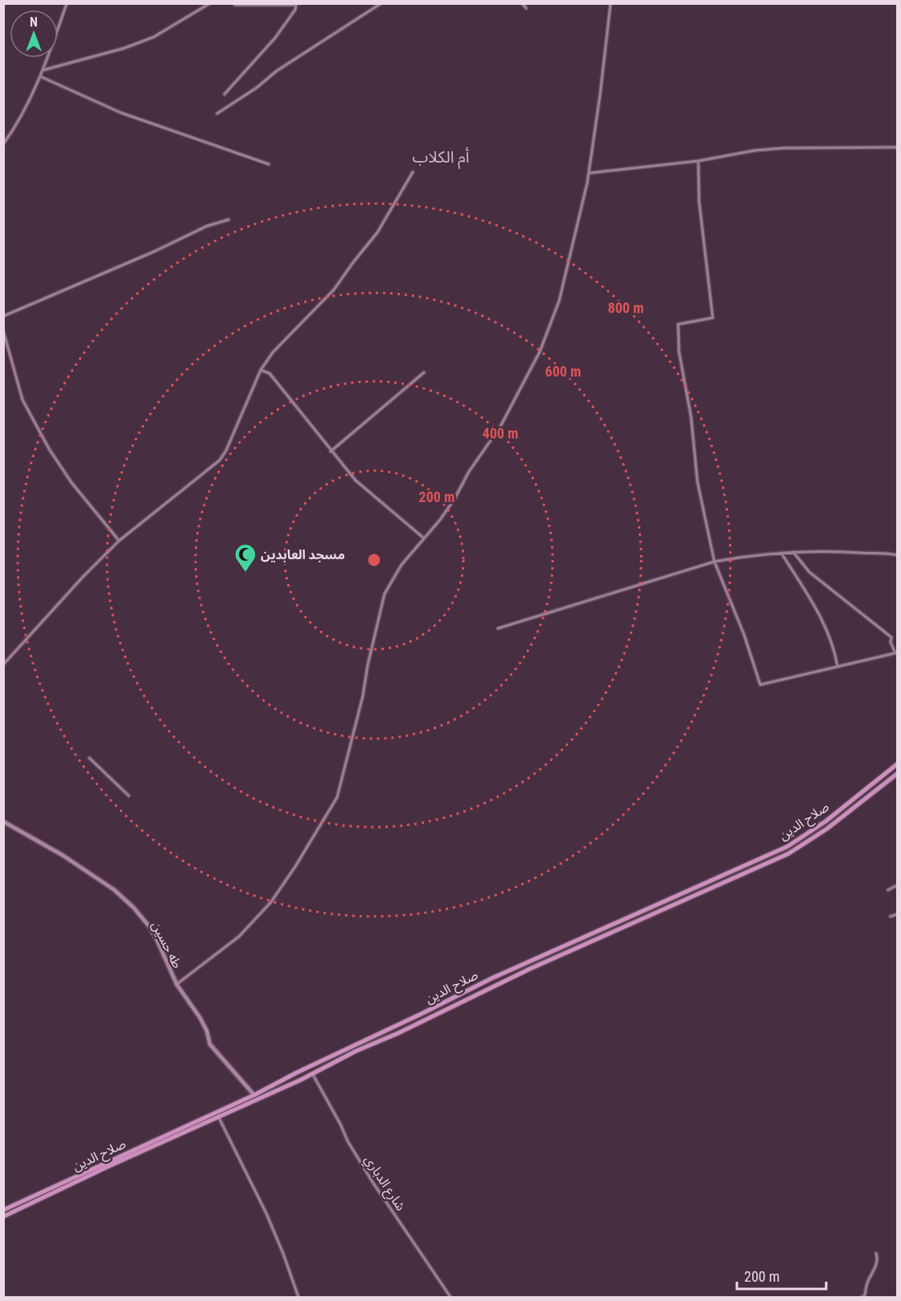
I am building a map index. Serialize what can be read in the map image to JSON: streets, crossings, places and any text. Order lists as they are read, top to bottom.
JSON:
{
  "streets": {
    "highway": ["صلاح الدين"],
    "street": ["طه حسين", "شارع الدباري"]
  },
  "crossings": [
    ["صلاح الدين", "طه حسين"],
    ["صلاح الدين", "شارع الدباري"]
  ],
  "districts": ["أم الكلاب"],
  "places": {
    "mosque": ["مسجد العابدين"]
  },
  "scale_bar": "200 m",
  "north": "top",
  "rings": [
    "800 m",
    "600 m",
    "400 m",
    "200 m"
  ]
}
